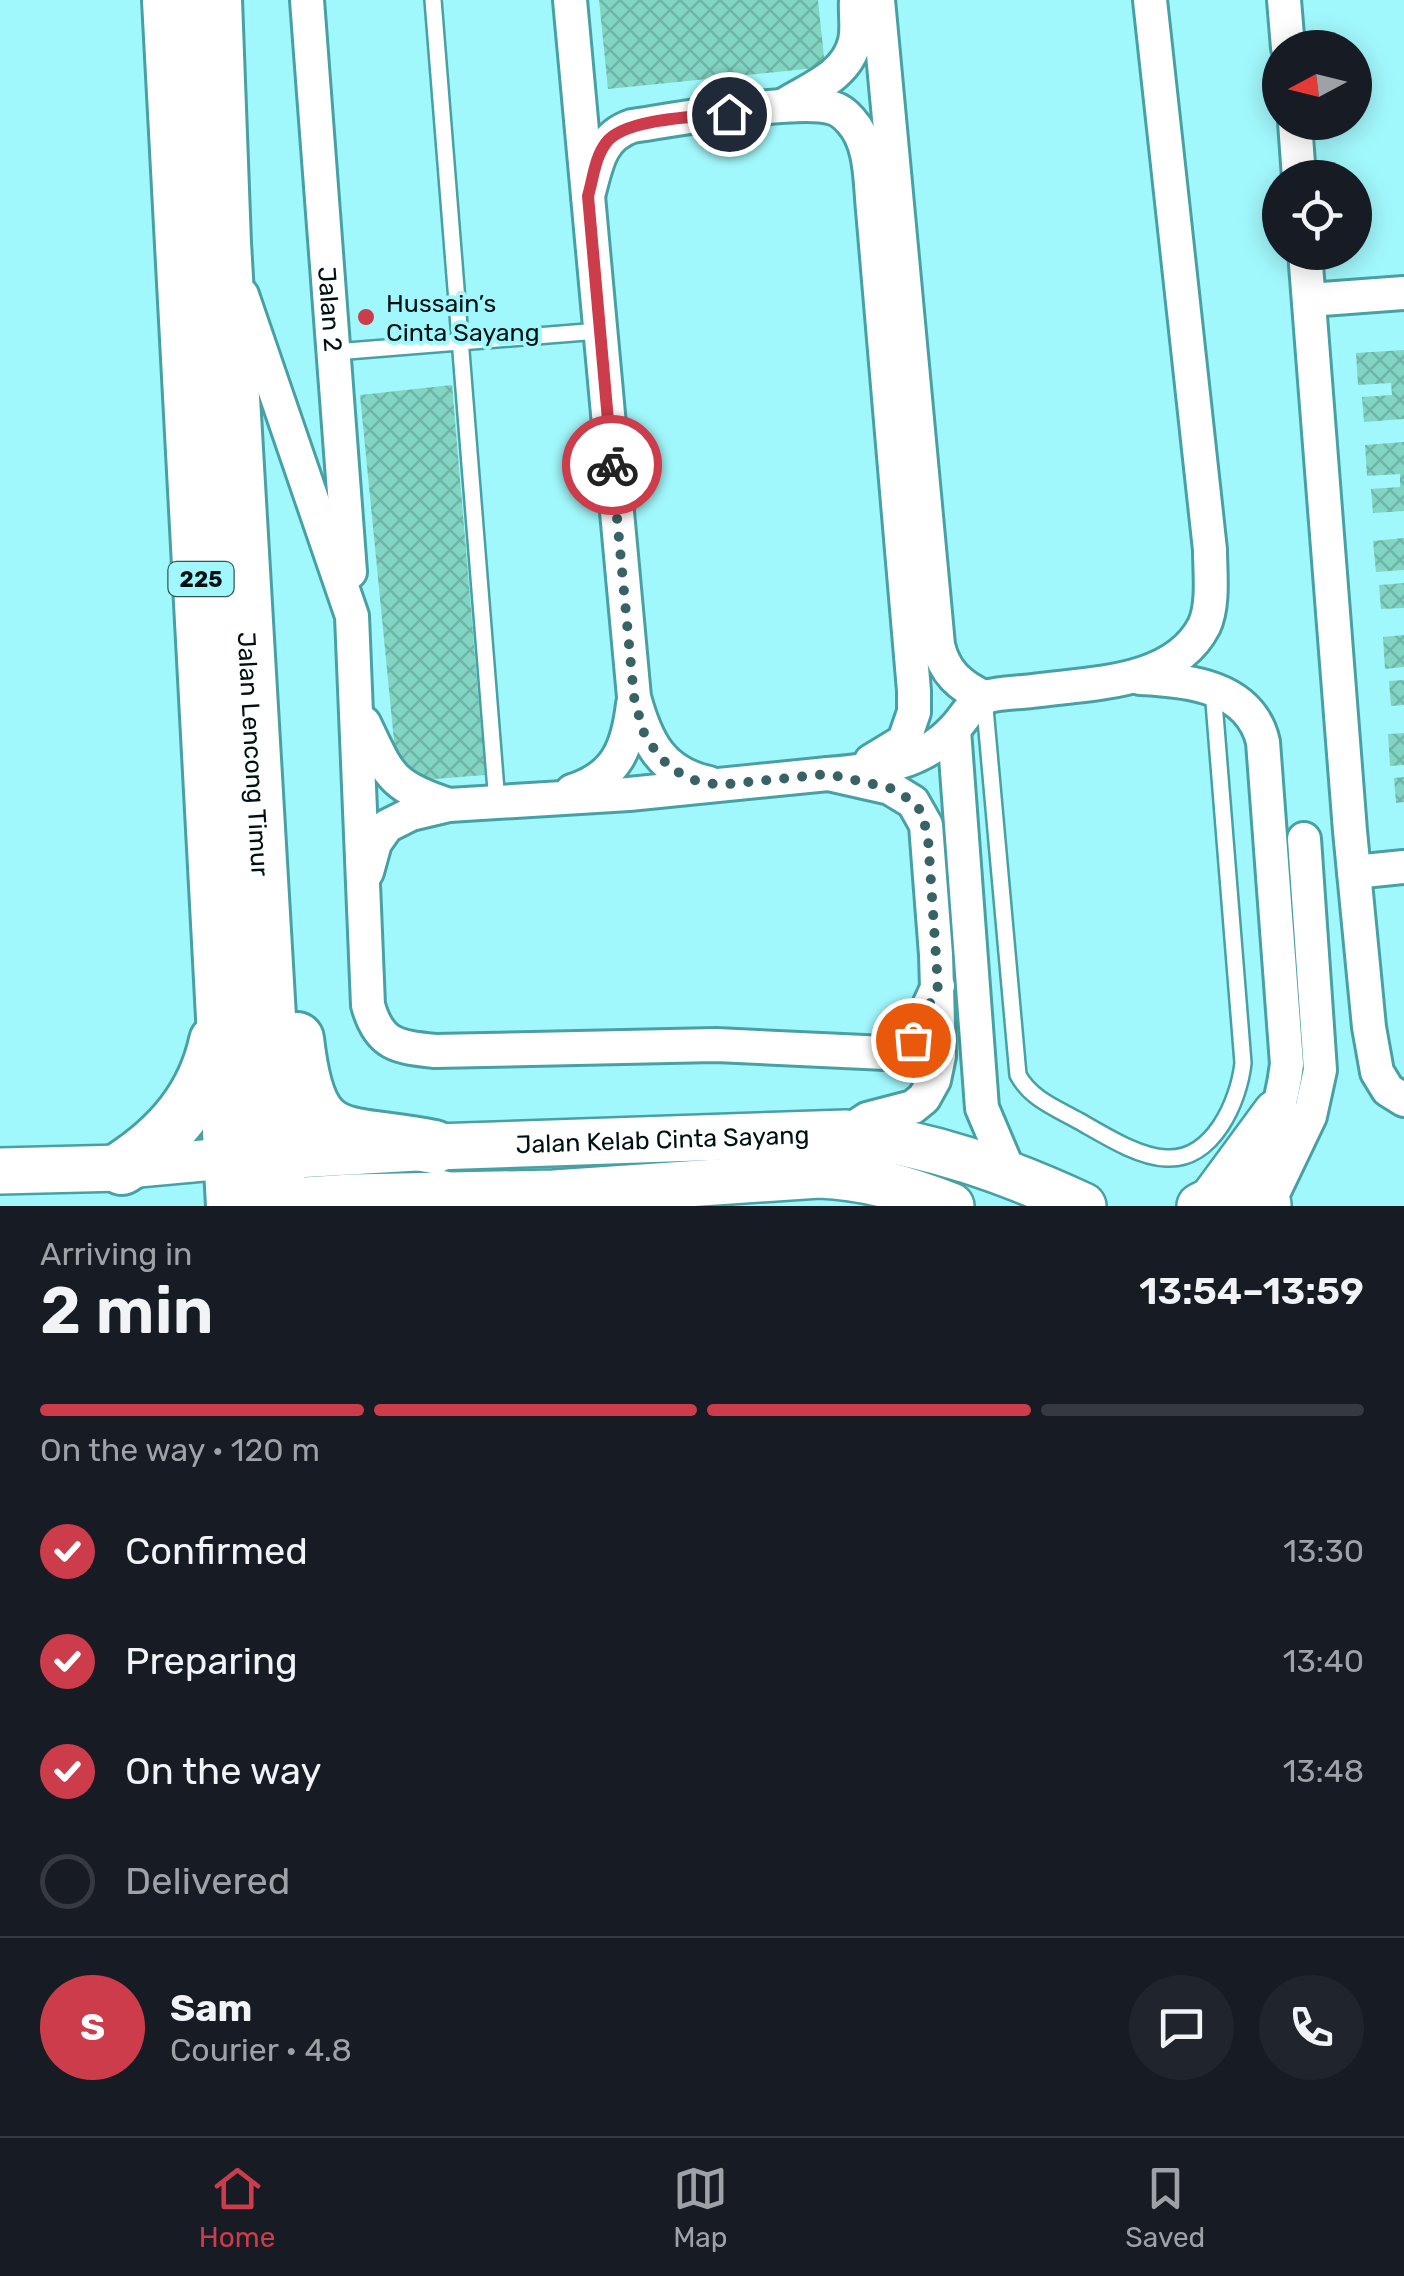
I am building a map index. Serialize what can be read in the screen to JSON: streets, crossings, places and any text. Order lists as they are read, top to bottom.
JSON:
{
  "streets": {
    "highway": ["225", "Jalan Lencong Timur"],
    "main road": ["Jalan Kelab Cinta Sayang"],
    "street": ["Jalan 2"]
  },
  "crossings": [
    ["Jalan Lencong Timur", "Jalan Kelab Cinta Sayang"]
  ],
  "places": ["Hussain’s Cinta Sayang"],
  "north": "left",
  "page": {
    "heading": ["2 min", "Arriving in", "13:54–13:59"],
    "panel": ["Sam", "Courier · 4.8"],
    "bar": "On the way · 120 m",
    "list": [
      ["Confirmed", "13:30"],
      ["Preparing", "13:40"],
      ["On the way", "13:48"],
      "Delivered"
    ],
    "round": "S",
    "tabs": ["Home", "Map", "Saved"]
  }
}
